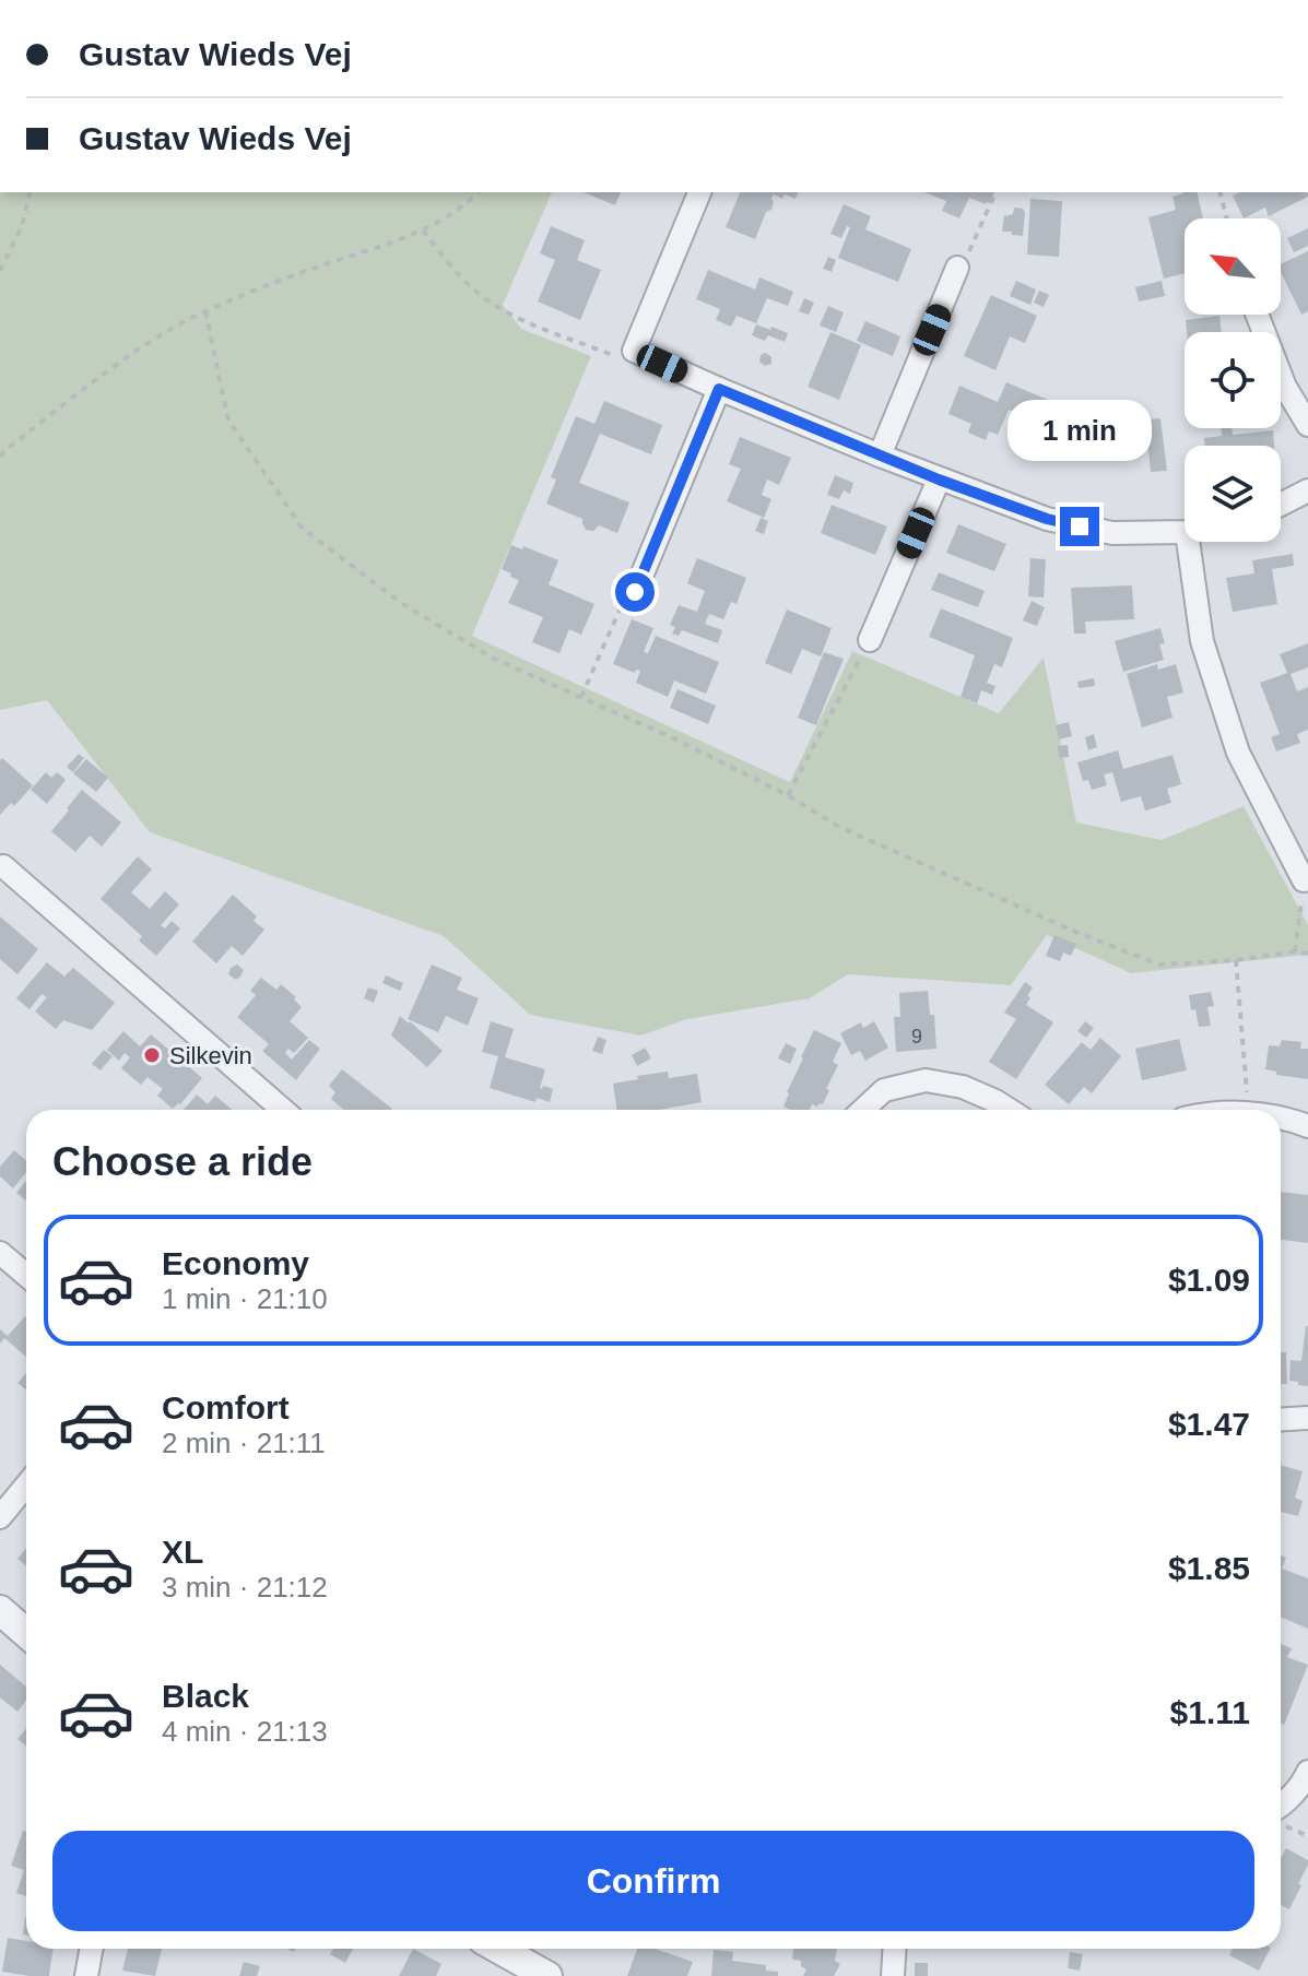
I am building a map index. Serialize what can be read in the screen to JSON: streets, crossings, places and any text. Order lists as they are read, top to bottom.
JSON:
{
  "places": ["Silkevin"],
  "house_numbers": ["9"],
  "north": "top left",
  "page": {
    "banner": ["Gustav Wieds Vej", "Gustav Wieds Vej"],
    "bubble": "1 min",
    "heading": "Choose a ride",
    "list": [
      {
        "name": "Economy",
        "note": "1 min · 21:10",
        "value": "$1.09"
      },
      {
        "name": "Comfort",
        "note": "2 min · 21:11",
        "value": "$1.47"
      },
      {
        "name": "XL",
        "note": "3 min · 21:12",
        "value": "$1.85"
      },
      {
        "name": "Black",
        "note": "4 min · 21:13",
        "value": "$1.11"
      }
    ],
    "buttons": "Confirm"
  }
}
